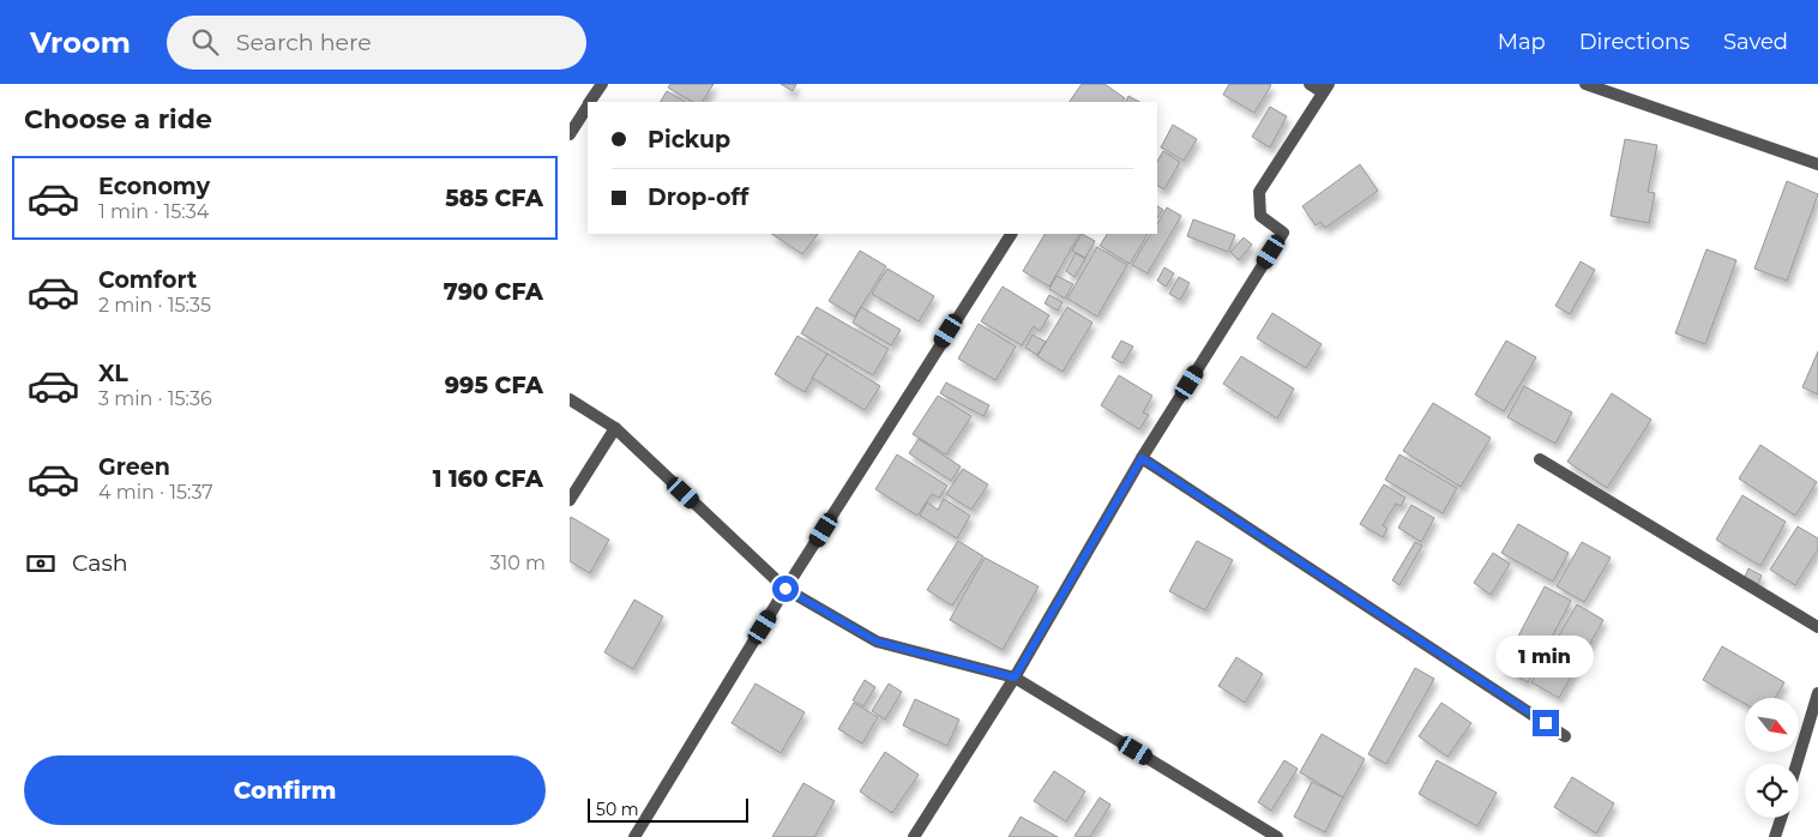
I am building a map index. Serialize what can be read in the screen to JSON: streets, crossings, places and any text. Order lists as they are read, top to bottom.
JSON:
{
  "scale_bar": "50 m",
  "north": "bottom right",
  "page": {
    "header": "Vroom",
    "search": "Search here",
    "nav": ["Map", "Directions", "Saved"],
    "heading": "Choose a ride",
    "banner": ["Pickup", "Drop-off"],
    "list": [
      {
        "name": "Economy",
        "note": "1 min · 15:34",
        "value": "585 CFA"
      },
      {
        "name": "Comfort",
        "note": "2 min · 15:35",
        "value": "790 CFA"
      },
      {
        "name": "XL",
        "note": "3 min · 15:36",
        "value": "995 CFA"
      },
      {
        "name": "Green",
        "note": "4 min · 15:37",
        "value": "1 160 CFA"
      }
    ],
    "pay": ["Cash", "310 m"],
    "bubble": "1 min",
    "buttons": "Confirm",
    "scale": "50 m"
  }
}
